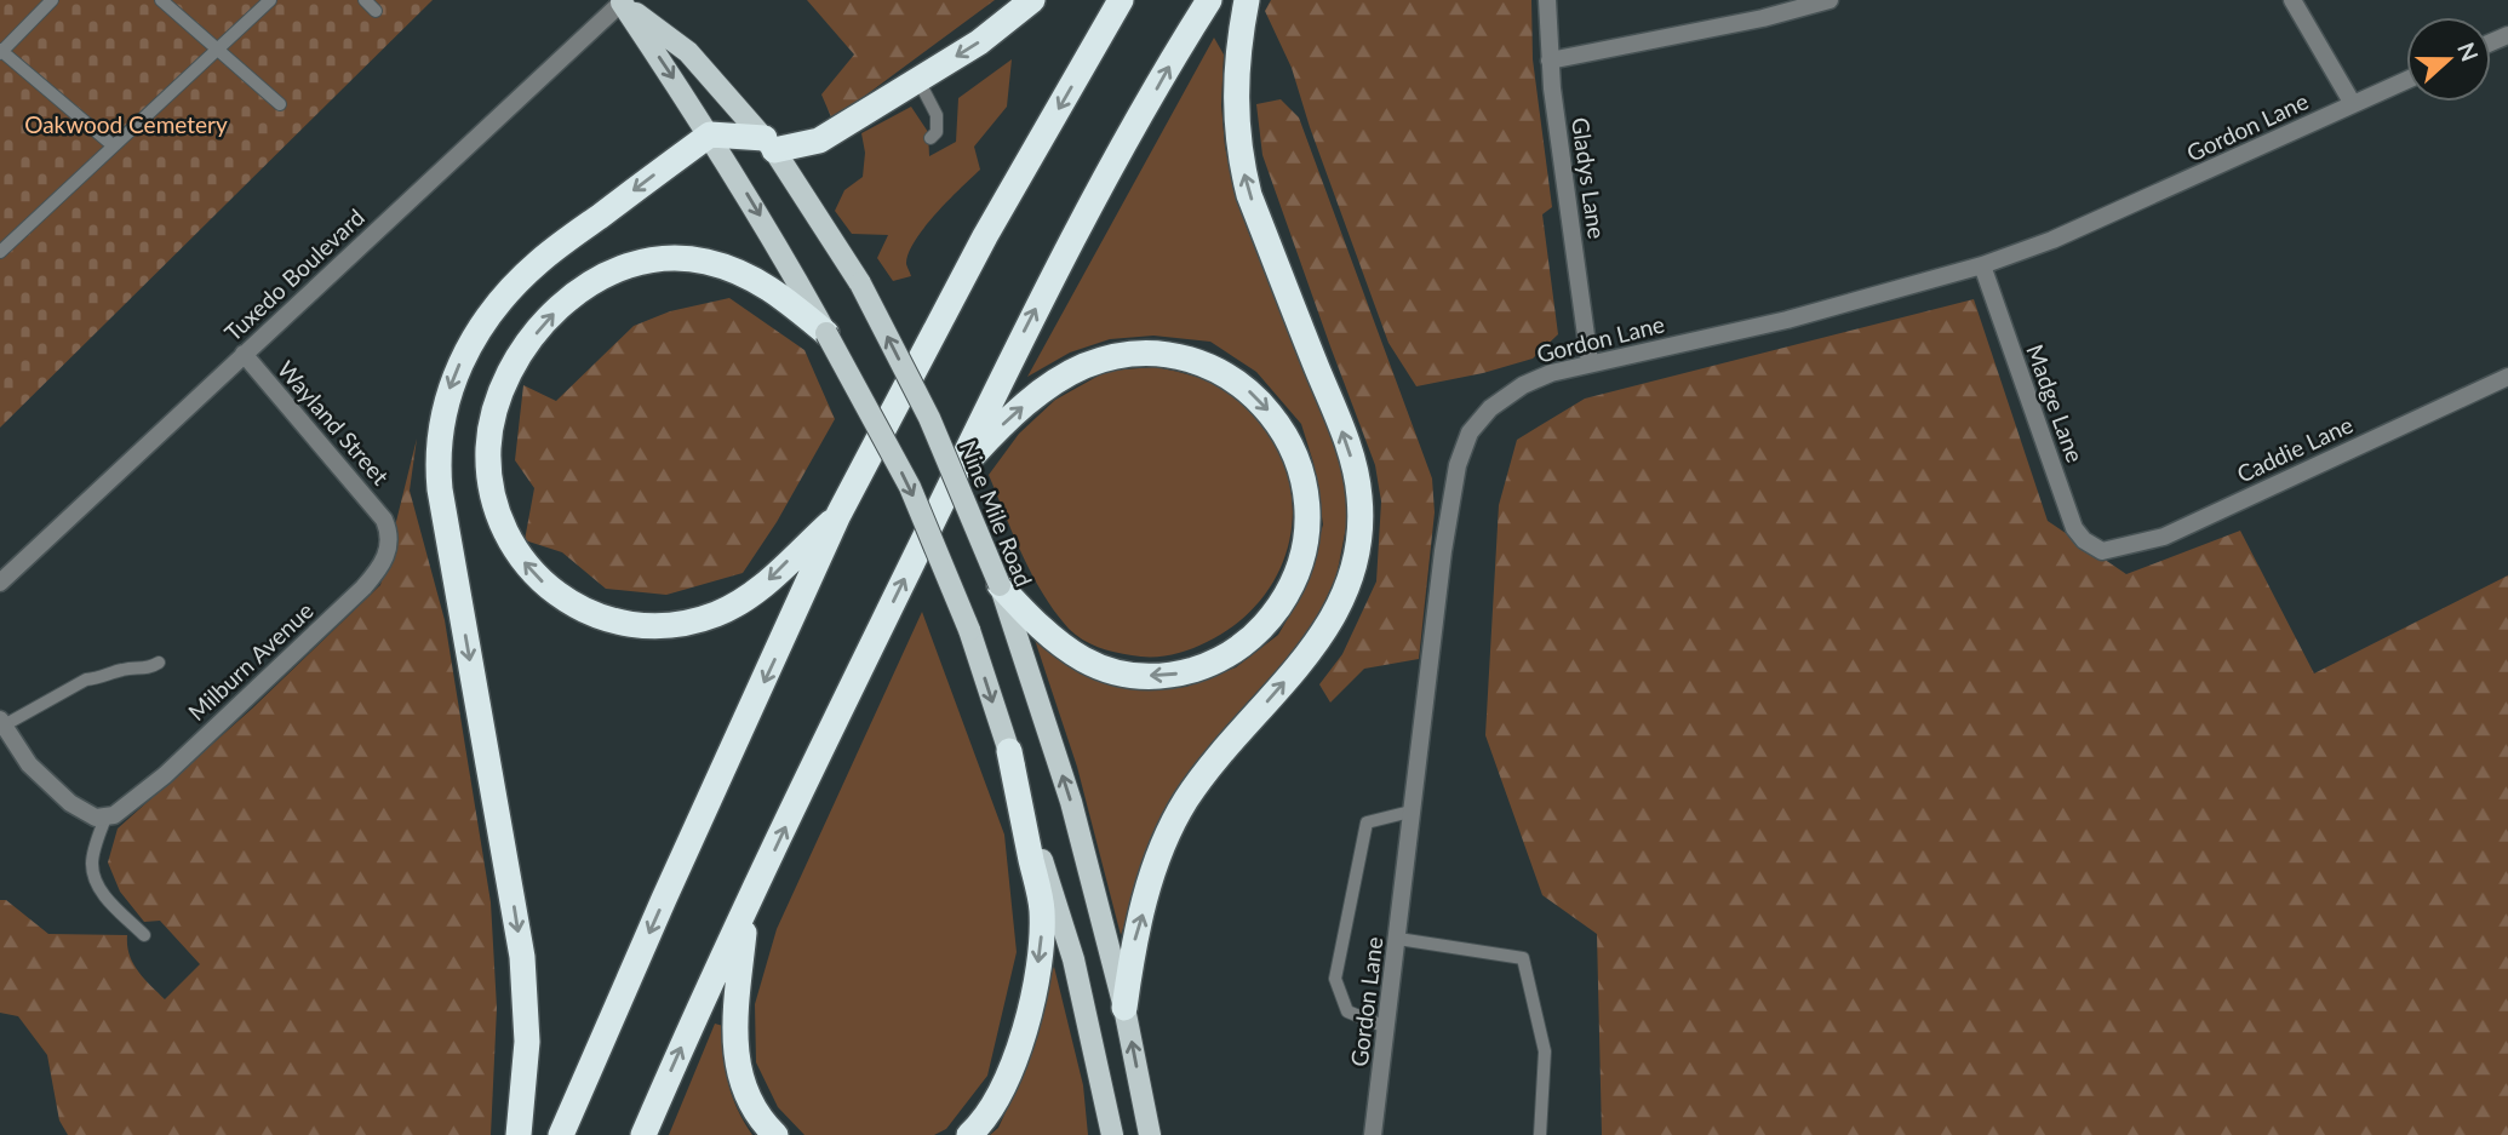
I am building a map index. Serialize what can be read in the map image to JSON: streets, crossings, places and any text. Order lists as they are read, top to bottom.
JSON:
{
  "streets": {
    "main road": ["Nine Mile Road"],
    "street": [
      "Gordon Lane",
      "Gladys Lane",
      "Tuxedo Boulevard",
      "Madge Lane",
      "Wayland Street",
      "Caddie Lane",
      "Milburn Avenue"
    ]
  },
  "crossings": [
    ["Gordon Lane", "Gladys Lane"],
    ["Gordon Lane", "Madge Lane"],
    ["Tuxedo Boulevard", "Wayland Street"],
    ["Tuxedo Boulevard", "Nine Mile Road"],
    ["Madge Lane", "Caddie Lane"],
    ["Wayland Street", "Milburn Avenue"]
  ],
  "parks": ["Oakwood Cemetery"],
  "north": "right"
}
